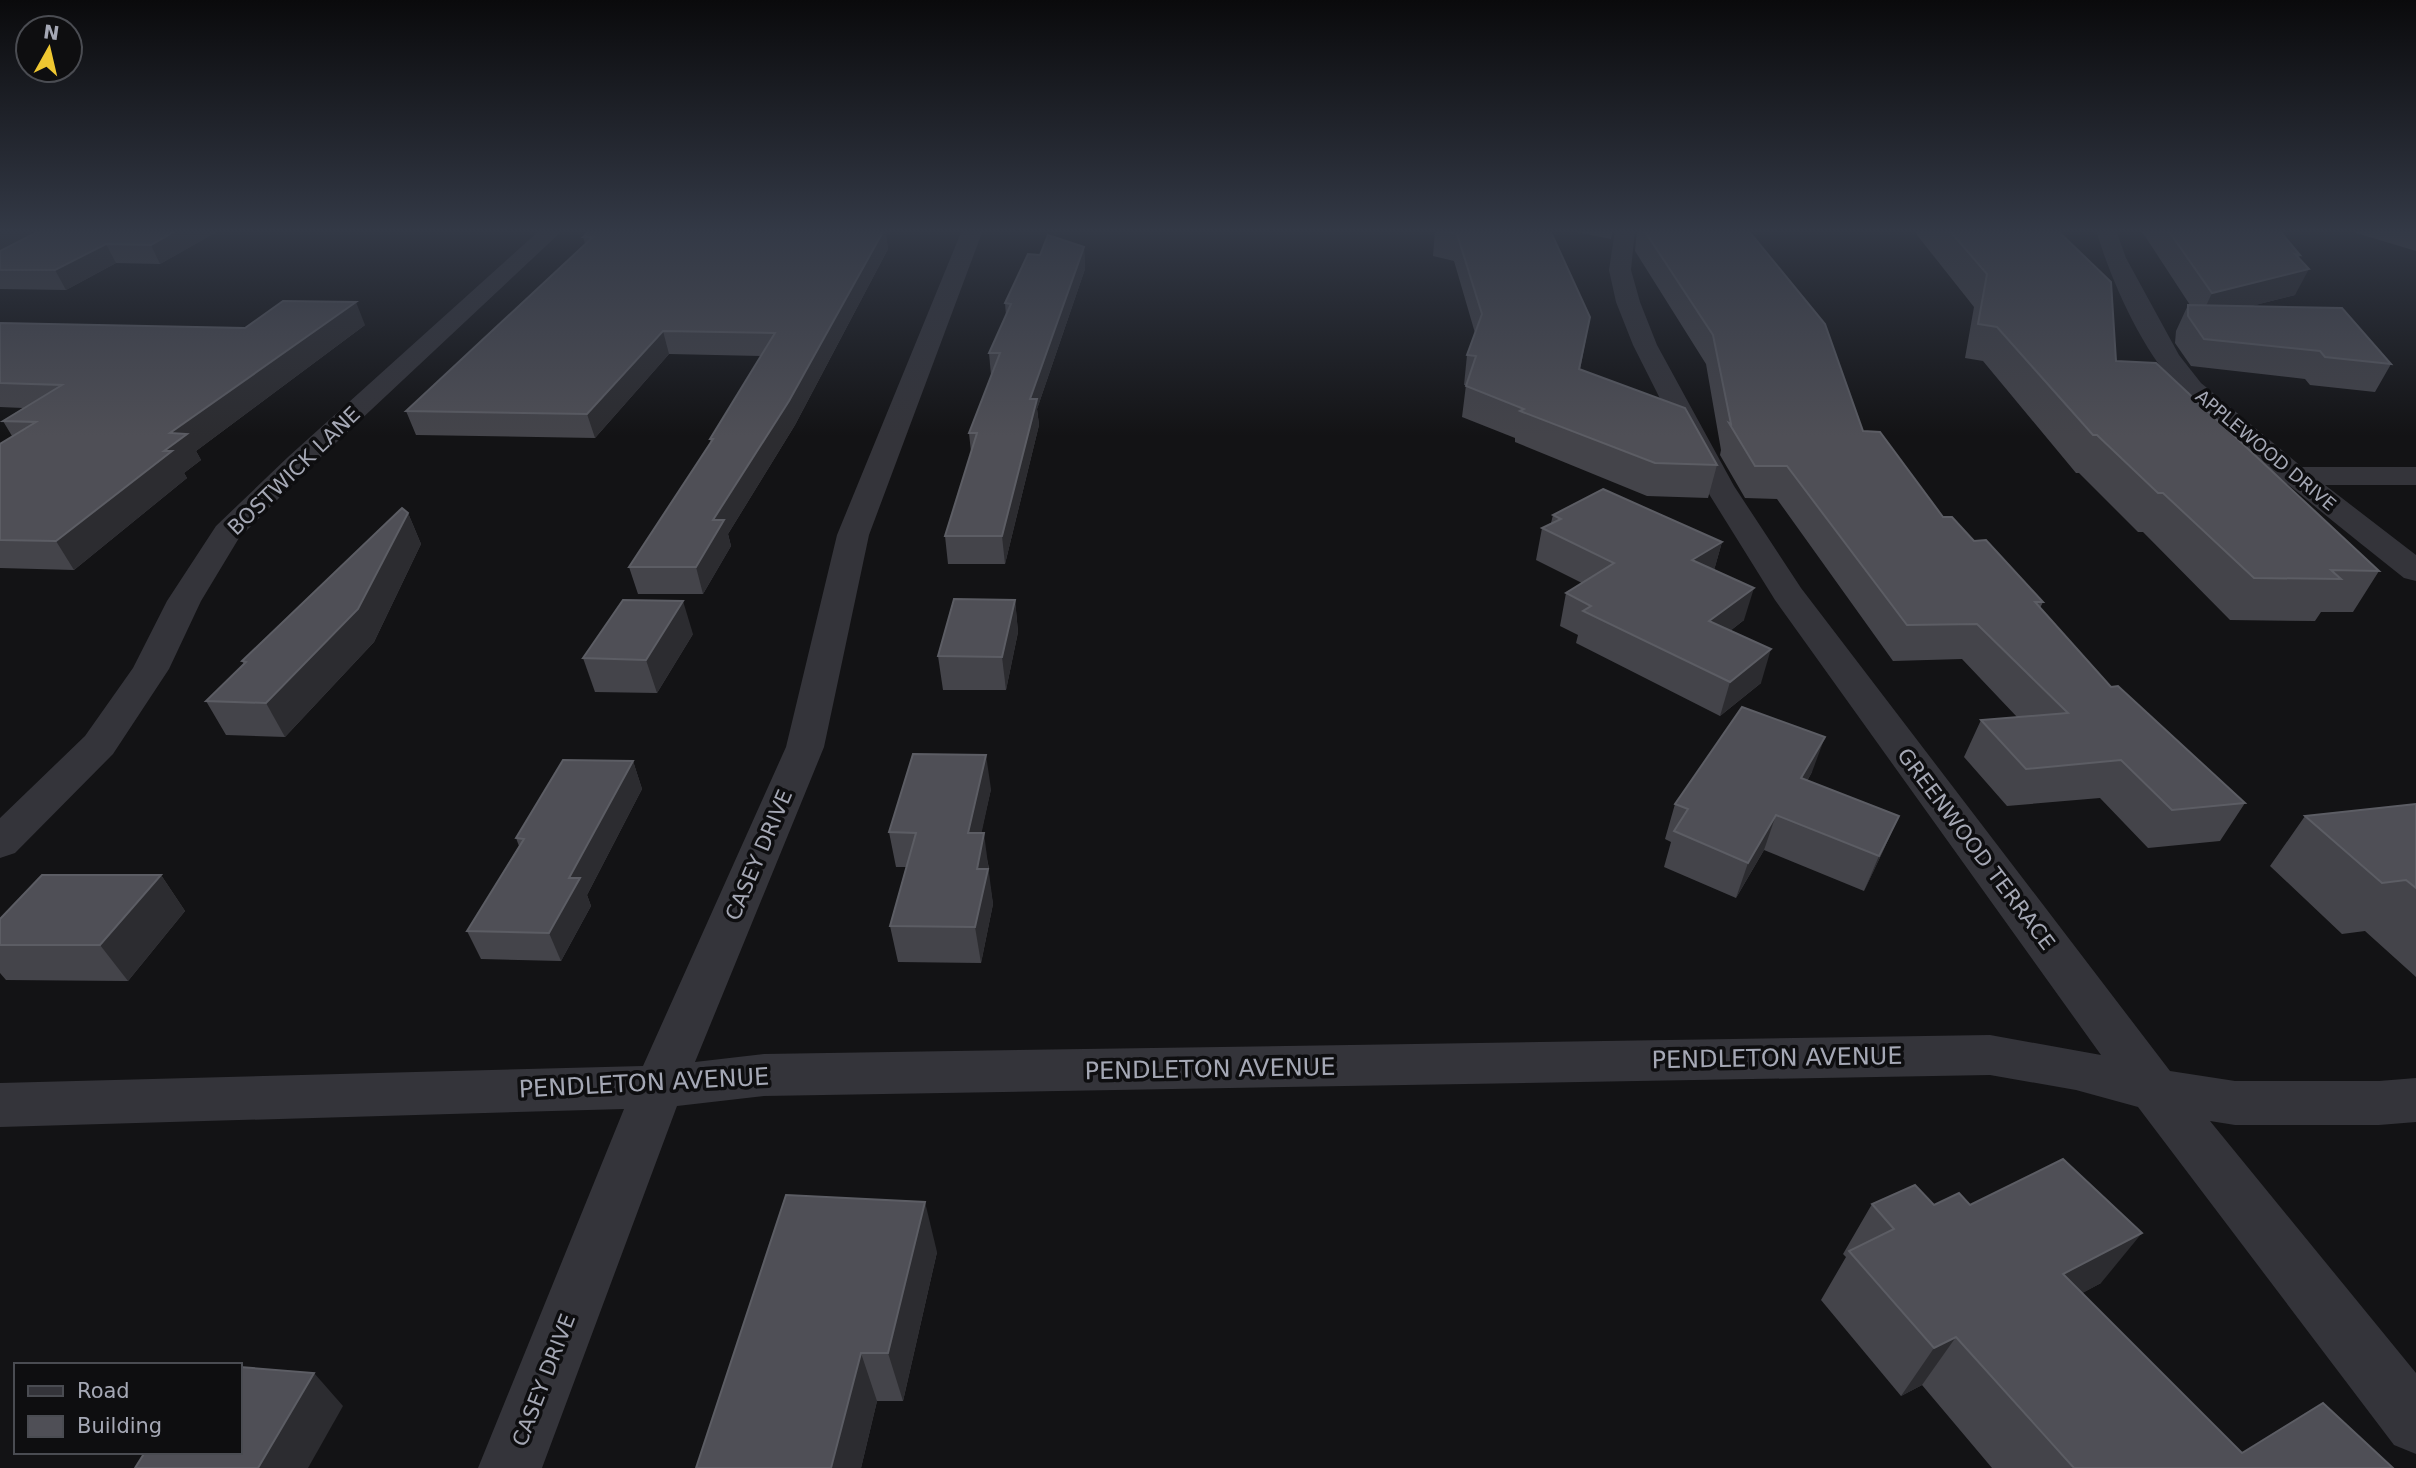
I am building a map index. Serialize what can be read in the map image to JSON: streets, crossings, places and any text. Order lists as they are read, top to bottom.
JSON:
{
  "streets": {
    "street": [
      "APPLEWOOD DRIVE",
      "BOSTWICK LANE",
      "GREENWOOD TERRACE",
      "CASEY DRIVE",
      "PENDLETON AVENUE"
    ]
  },
  "crossings": [
    ["GREENWOOD TERRACE", "PENDLETON AVENUE"],
    ["CASEY DRIVE", "PENDLETON AVENUE"]
  ],
  "legend": ["Road", "Building"],
  "north": "top"
}
